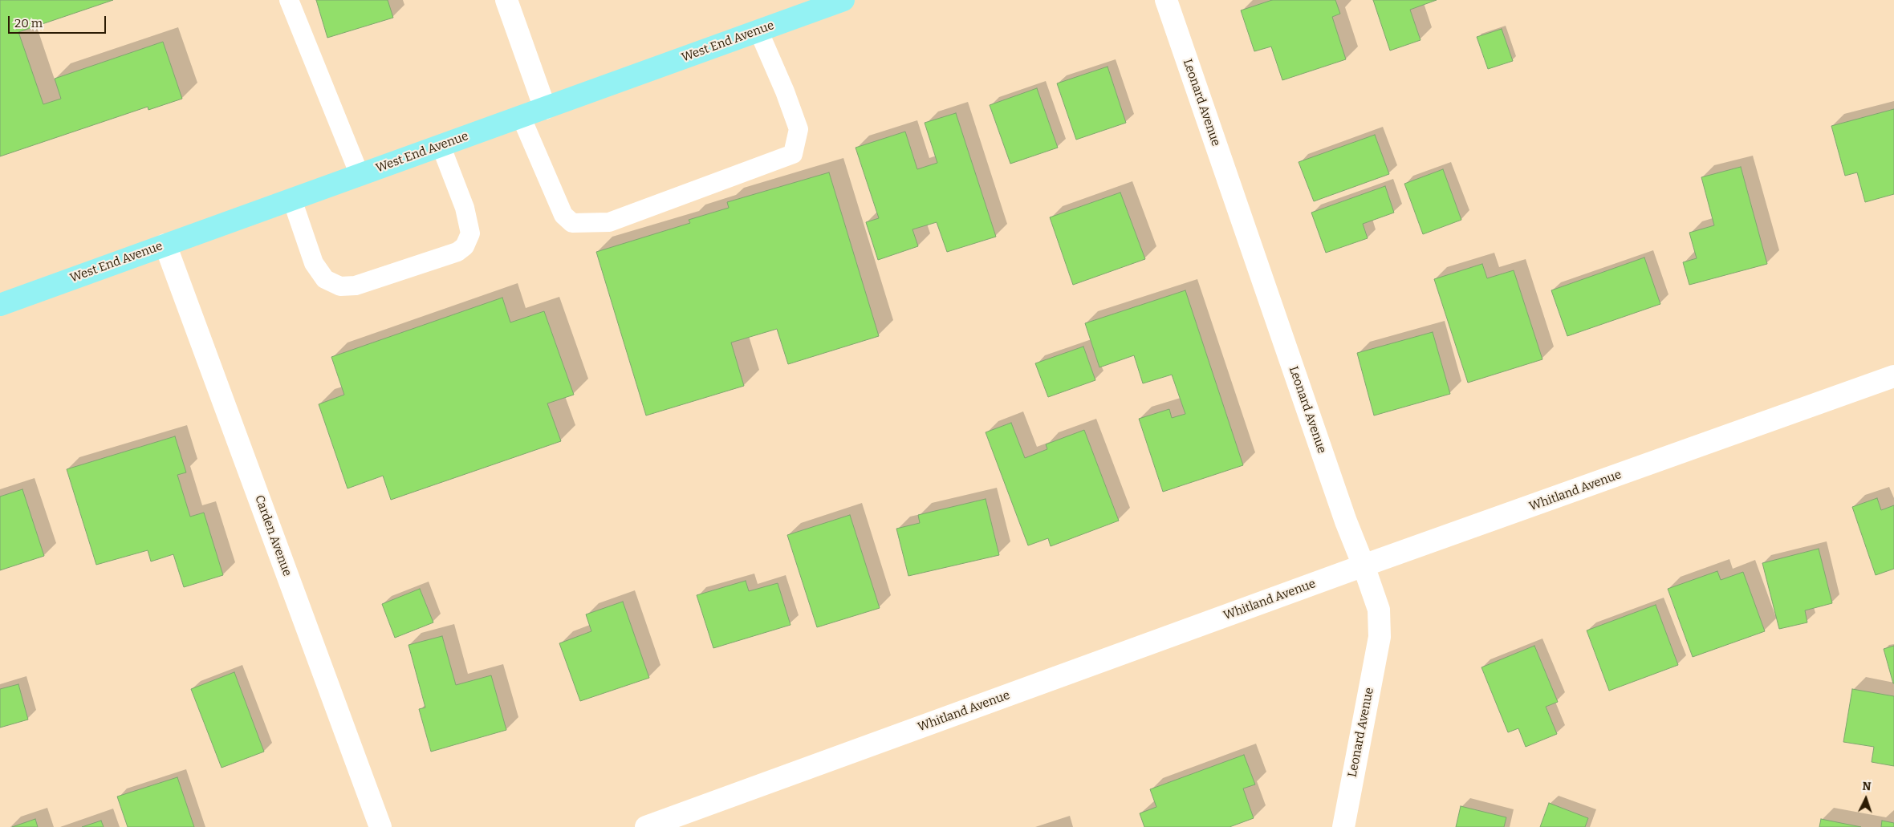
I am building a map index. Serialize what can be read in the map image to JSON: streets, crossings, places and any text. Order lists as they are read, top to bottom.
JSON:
{
  "streets": {
    "main road": ["West End Avenue"],
    "street": ["Leonard Avenue", "Whitland Avenue", "Carden Avenue"]
  },
  "crossings": [
    ["West End Avenue", "Carden Avenue"],
    ["Leonard Avenue", "Whitland Avenue"]
  ],
  "scale_bar": "20 m",
  "north": "top"
}
